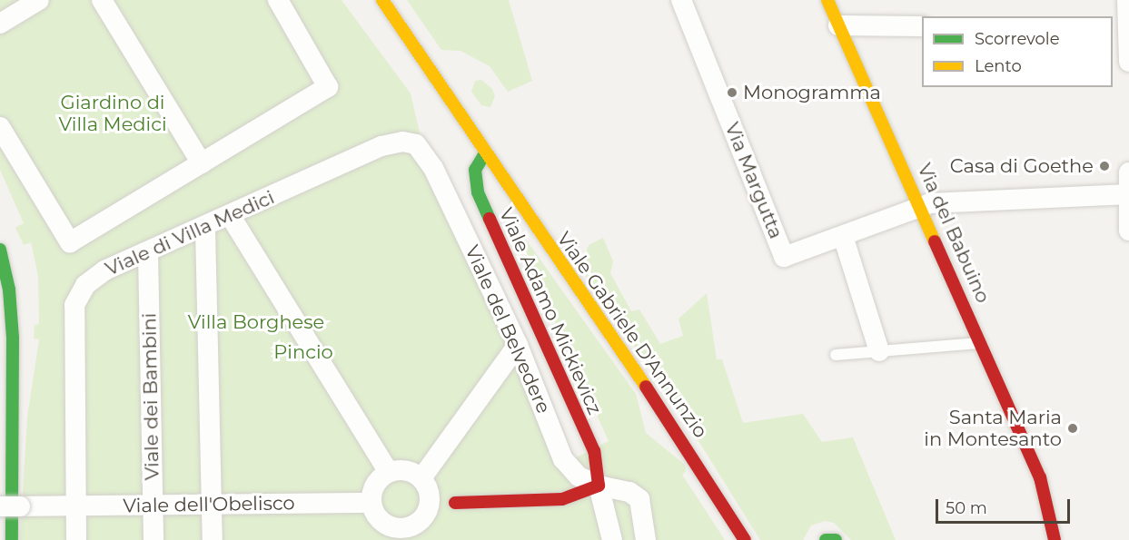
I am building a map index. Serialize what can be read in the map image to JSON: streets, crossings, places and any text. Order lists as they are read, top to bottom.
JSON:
{
  "streets": {
    "street": [
      "Via Margutta",
      "Viale di Villa Medici",
      "Via del Babuino",
      "Viale Adamo Mickievicz",
      "Viale del Belvedere",
      "Viale Gabriele D'Annunzio",
      "Viale dei Bambini",
      "Viale dell'Obelisco"
    ]
  },
  "crossings": [
    ["Via Margutta", "Via del Babuino"],
    ["Viale di Villa Medici", "Viale del Belvedere"],
    ["Viale di Villa Medici", "Viale dei Bambini"],
    ["Viale di Villa Medici", "Viale dell'Obelisco"],
    ["Viale Adamo Mickievicz", "Viale del Belvedere"],
    ["Viale Adamo Mickievicz", "Viale Gabriele D'Annunzio"],
    ["Viale dei Bambini", "Viale dell'Obelisco"]
  ],
  "parks": ["Giardino di Villa Medici", "Villa Borghese", "Pincio"],
  "places": ["Monogramma", "Casa di Goethe", "Santa Maria in Montesanto"],
  "legend": ["Scorrevole", "Lento"],
  "scale_bar": "50 m"
}
